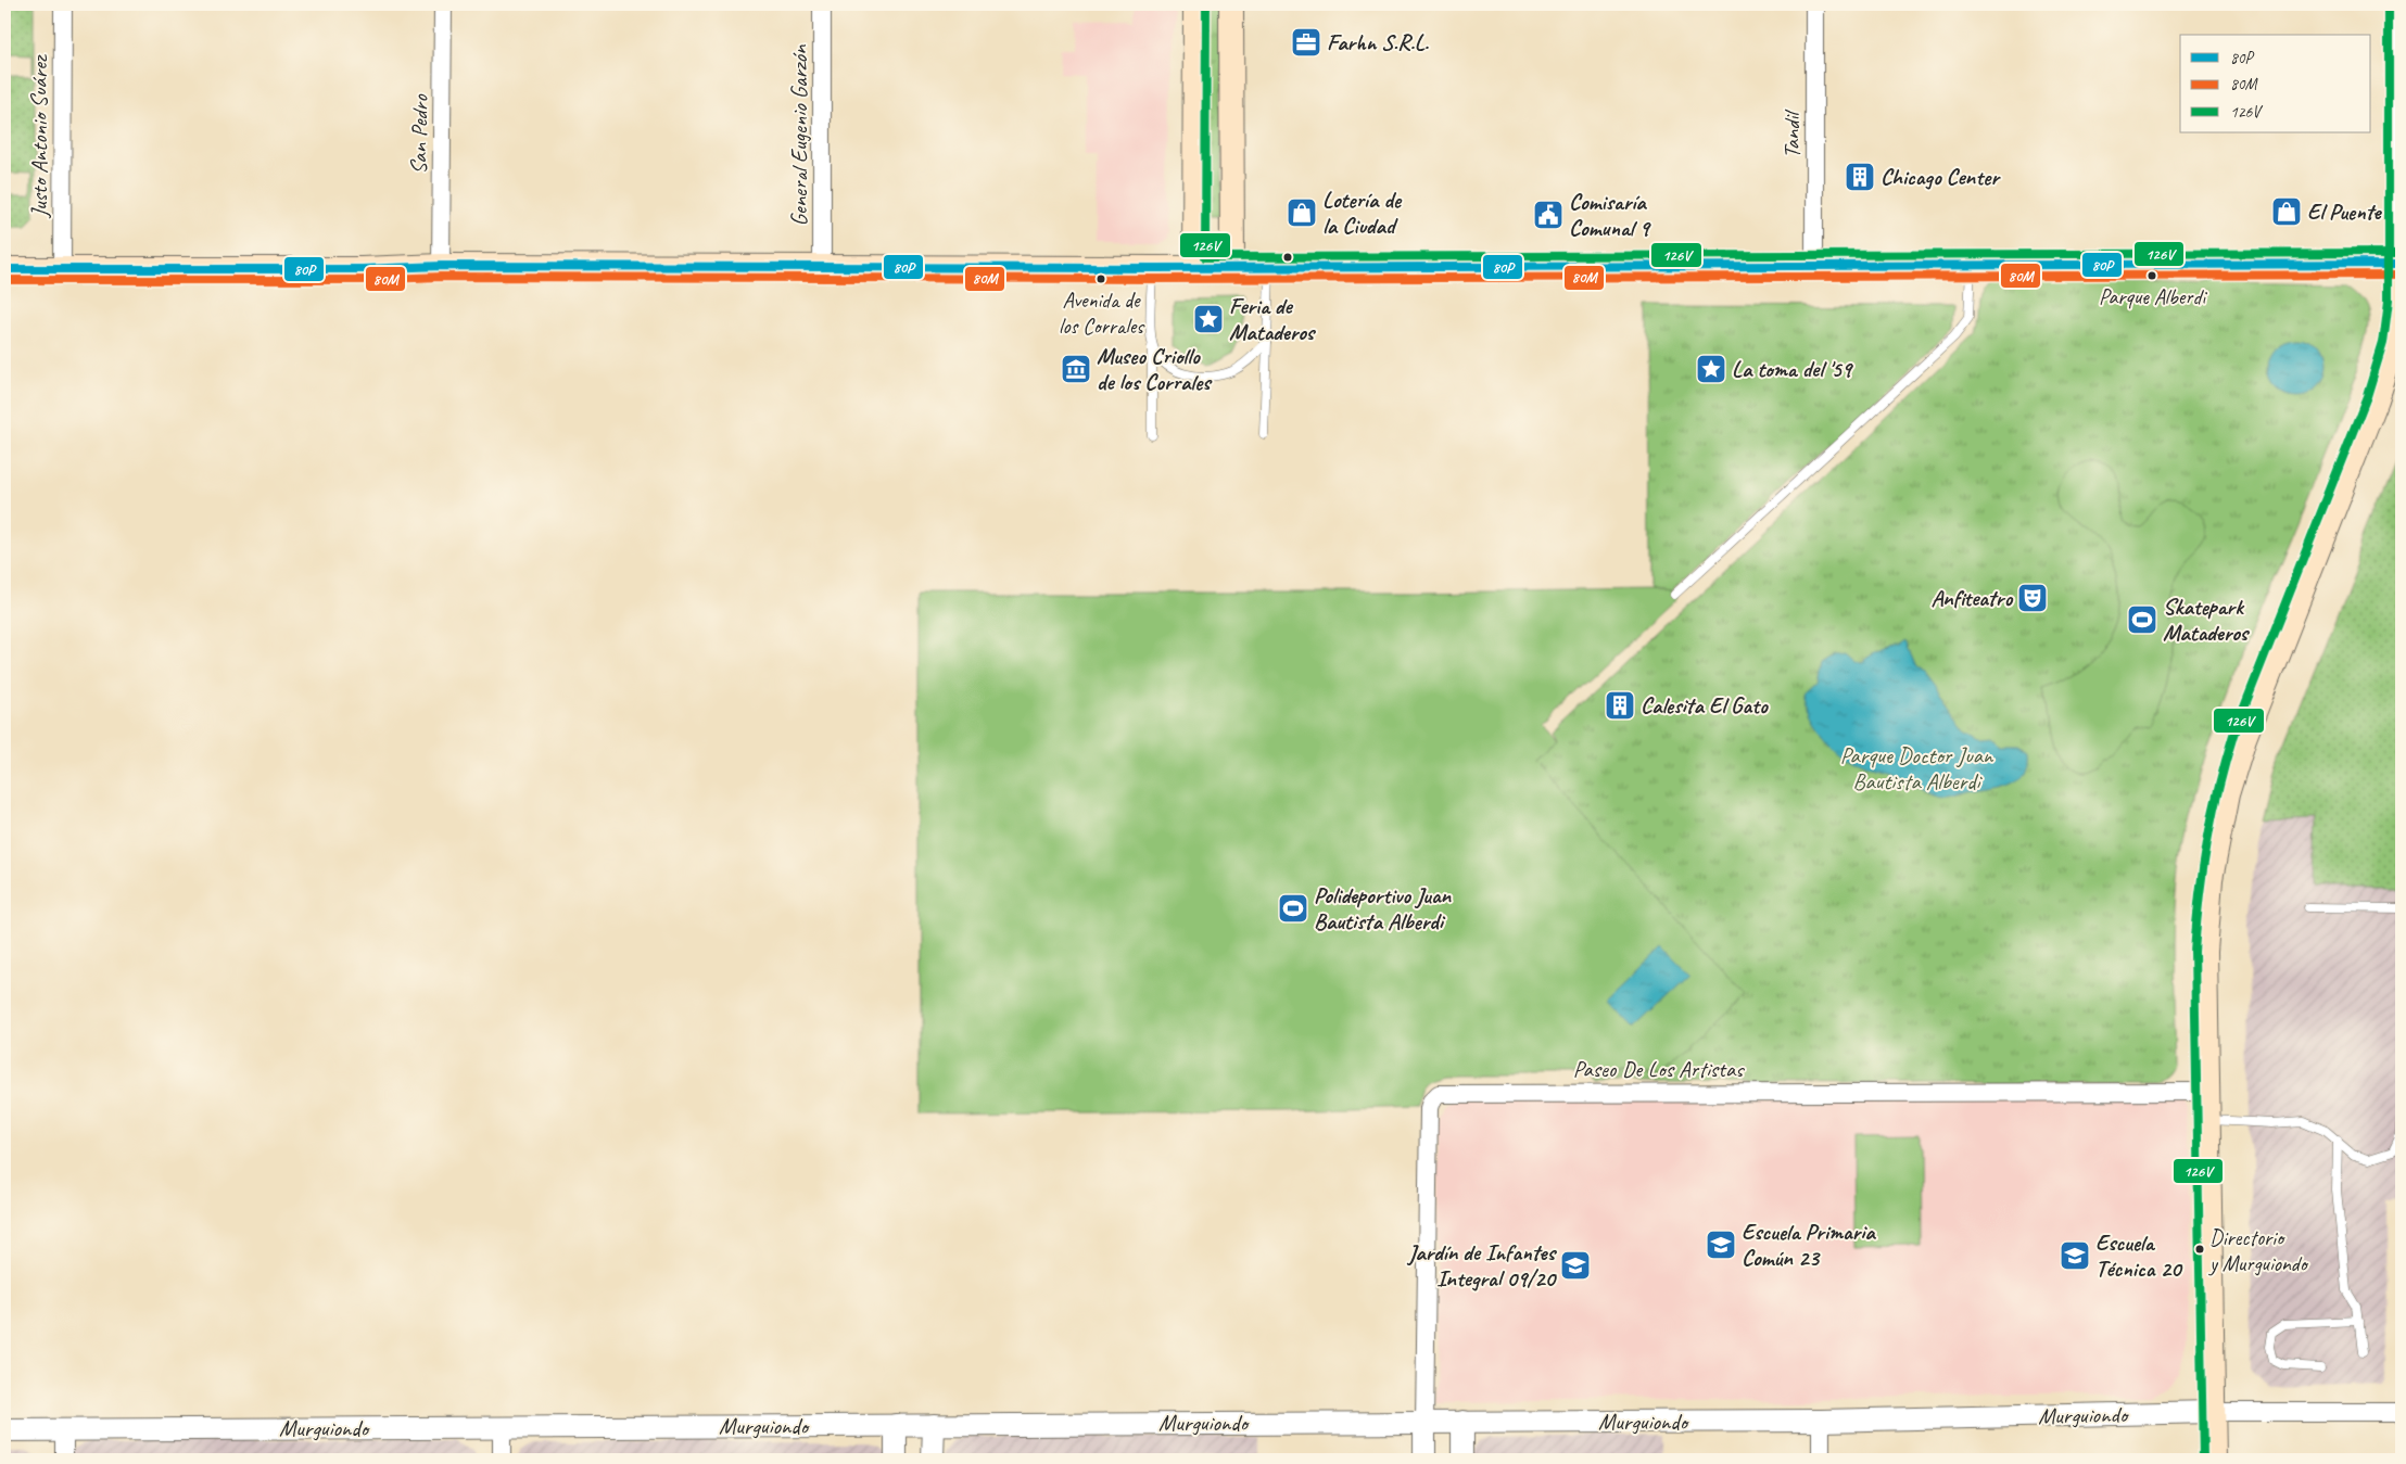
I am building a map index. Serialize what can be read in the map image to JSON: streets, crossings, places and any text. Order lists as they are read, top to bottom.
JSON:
{
  "streets": {
    "street": [
      "San Pedro",
      "General Eugenio Garzón",
      "Tandil",
      "Justo Antonio Suárez",
      "Paseo De Los Artistas",
      "Murguiondo"
    ]
  },
  "crossings": [
    ["Paseo De Los Artistas", "Murguiondo"]
  ],
  "parks": ["Parque Doctor Juan Bautista Alberdi"],
  "places": {
    "office": ["Farhn S.R.L."],
    "building": ["Chicago Center", "Calesita El Gato"],
    "shop": ["El Puente", "Lotería de la Ciudad"],
    "public building": ["Comisaría Comunal 9"],
    "other": ["Parque Alberdi", "Avenida de los Corrales", "Directorio y Murguiondo"],
    "place": ["Feria de Mataderos", "La toma del '59"],
    "museum": ["Museo Criollo de los Corrales"],
    "theatre": ["Anfiteatro"],
    "sports": ["Skatepark Mataderos", "Polideportivo Juan Bautista Alberdi"],
    "school or university": ["Escuela Primaria Común 23", "Escuela Técnica 20", "Jardín de Infantes Integral 09/20"]
  },
  "lines": ["transit line 126V", "transit line 80P", "transit line 80M"],
  "legend": ["80P", "80M", "126V"]
}
